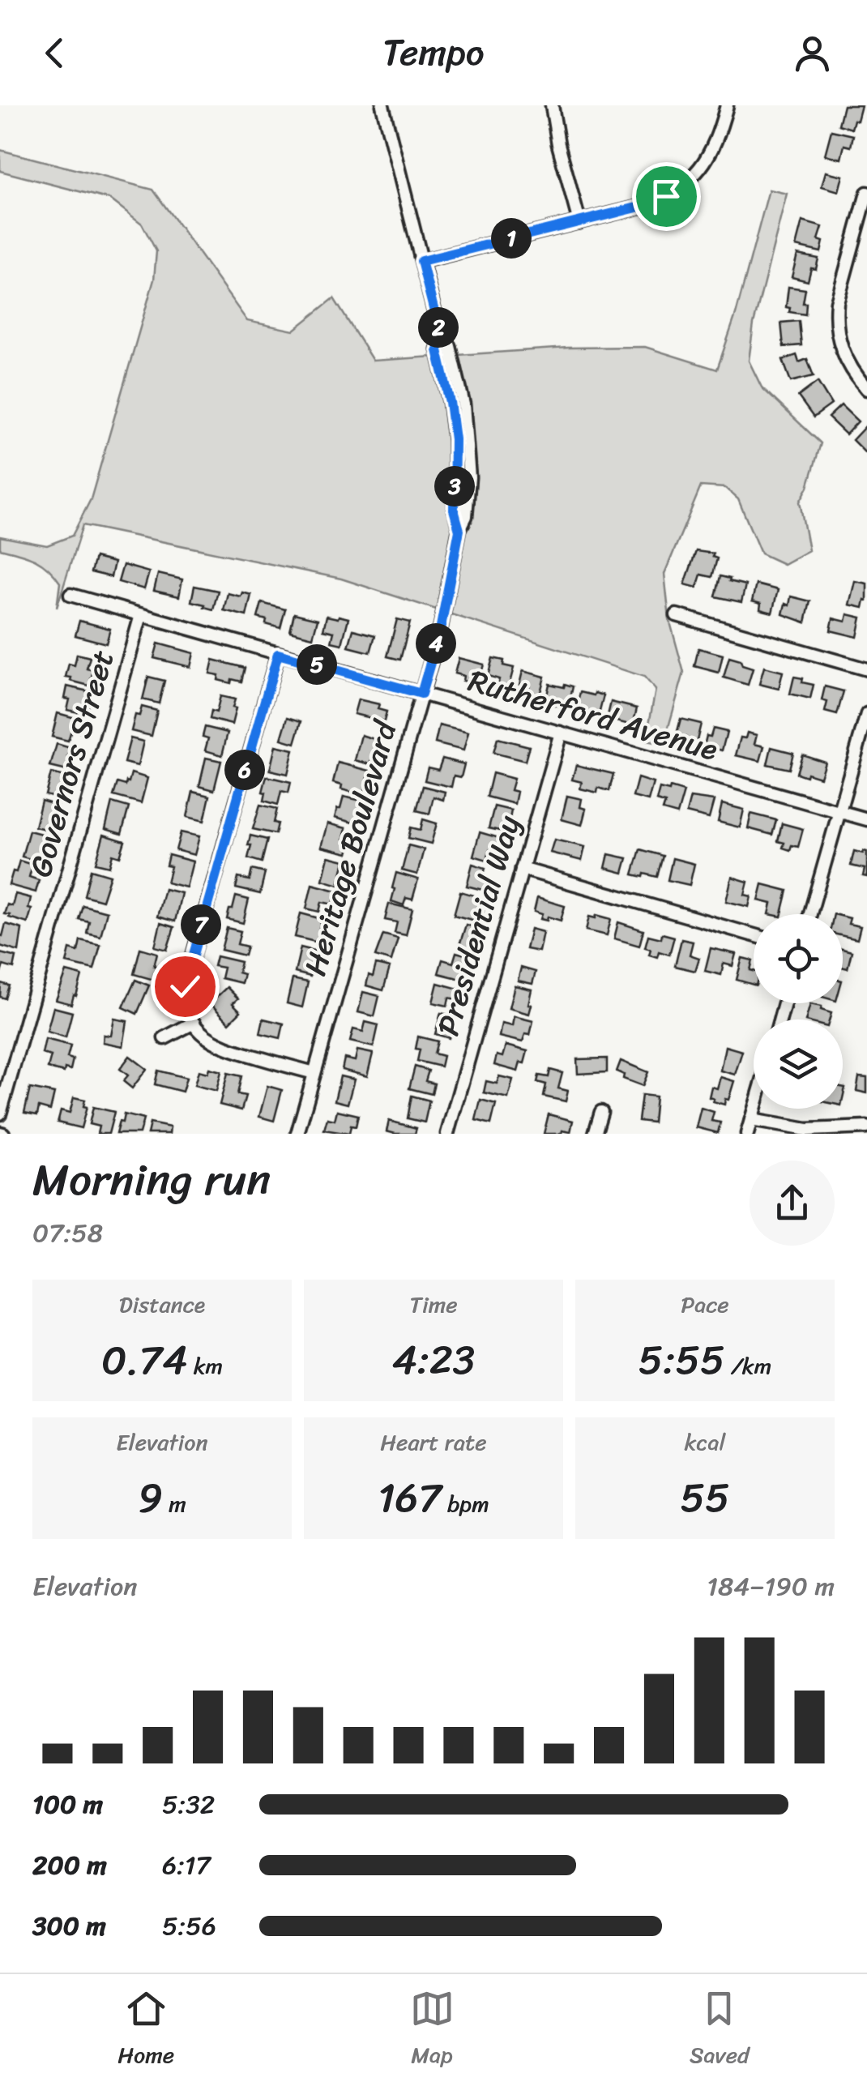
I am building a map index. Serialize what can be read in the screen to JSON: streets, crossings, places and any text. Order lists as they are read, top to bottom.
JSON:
{
  "streets": {
    "street": [
      "Rutherford Avenue",
      "Governors Street",
      "Heritage Boulevard",
      "Presidential Way"
    ]
  },
  "crossings": [
    ["Rutherford Avenue", "Governors Street"],
    ["Rutherford Avenue", "Heritage Boulevard"],
    ["Rutherford Avenue", "Presidential Way"]
  ],
  "page": {
    "header": "Tempo",
    "pins": [
      "1",
      "2",
      "3",
      "4",
      "5",
      "6",
      "7"
    ],
    "heading": ["Morning run", "07:58"],
    "stats": [
      ["Distance", "0.74 km"],
      ["Time", "4:23"],
      ["Pace", "5:55 /km"],
      ["Elevation", "9 m"],
      ["Heart rate", "167 bpm"],
      ["kcal", "55"]
    ],
    "chart": ["Elevation", "184–190 m"],
    "list": [
      {
        "name": "100 m",
        "note": "5:32"
      },
      {
        "name": "200 m",
        "note": "6:17"
      },
      {
        "name": "300 m",
        "note": "5:56"
      }
    ],
    "tabs": ["Home", "Map", "Saved"]
  }
}
